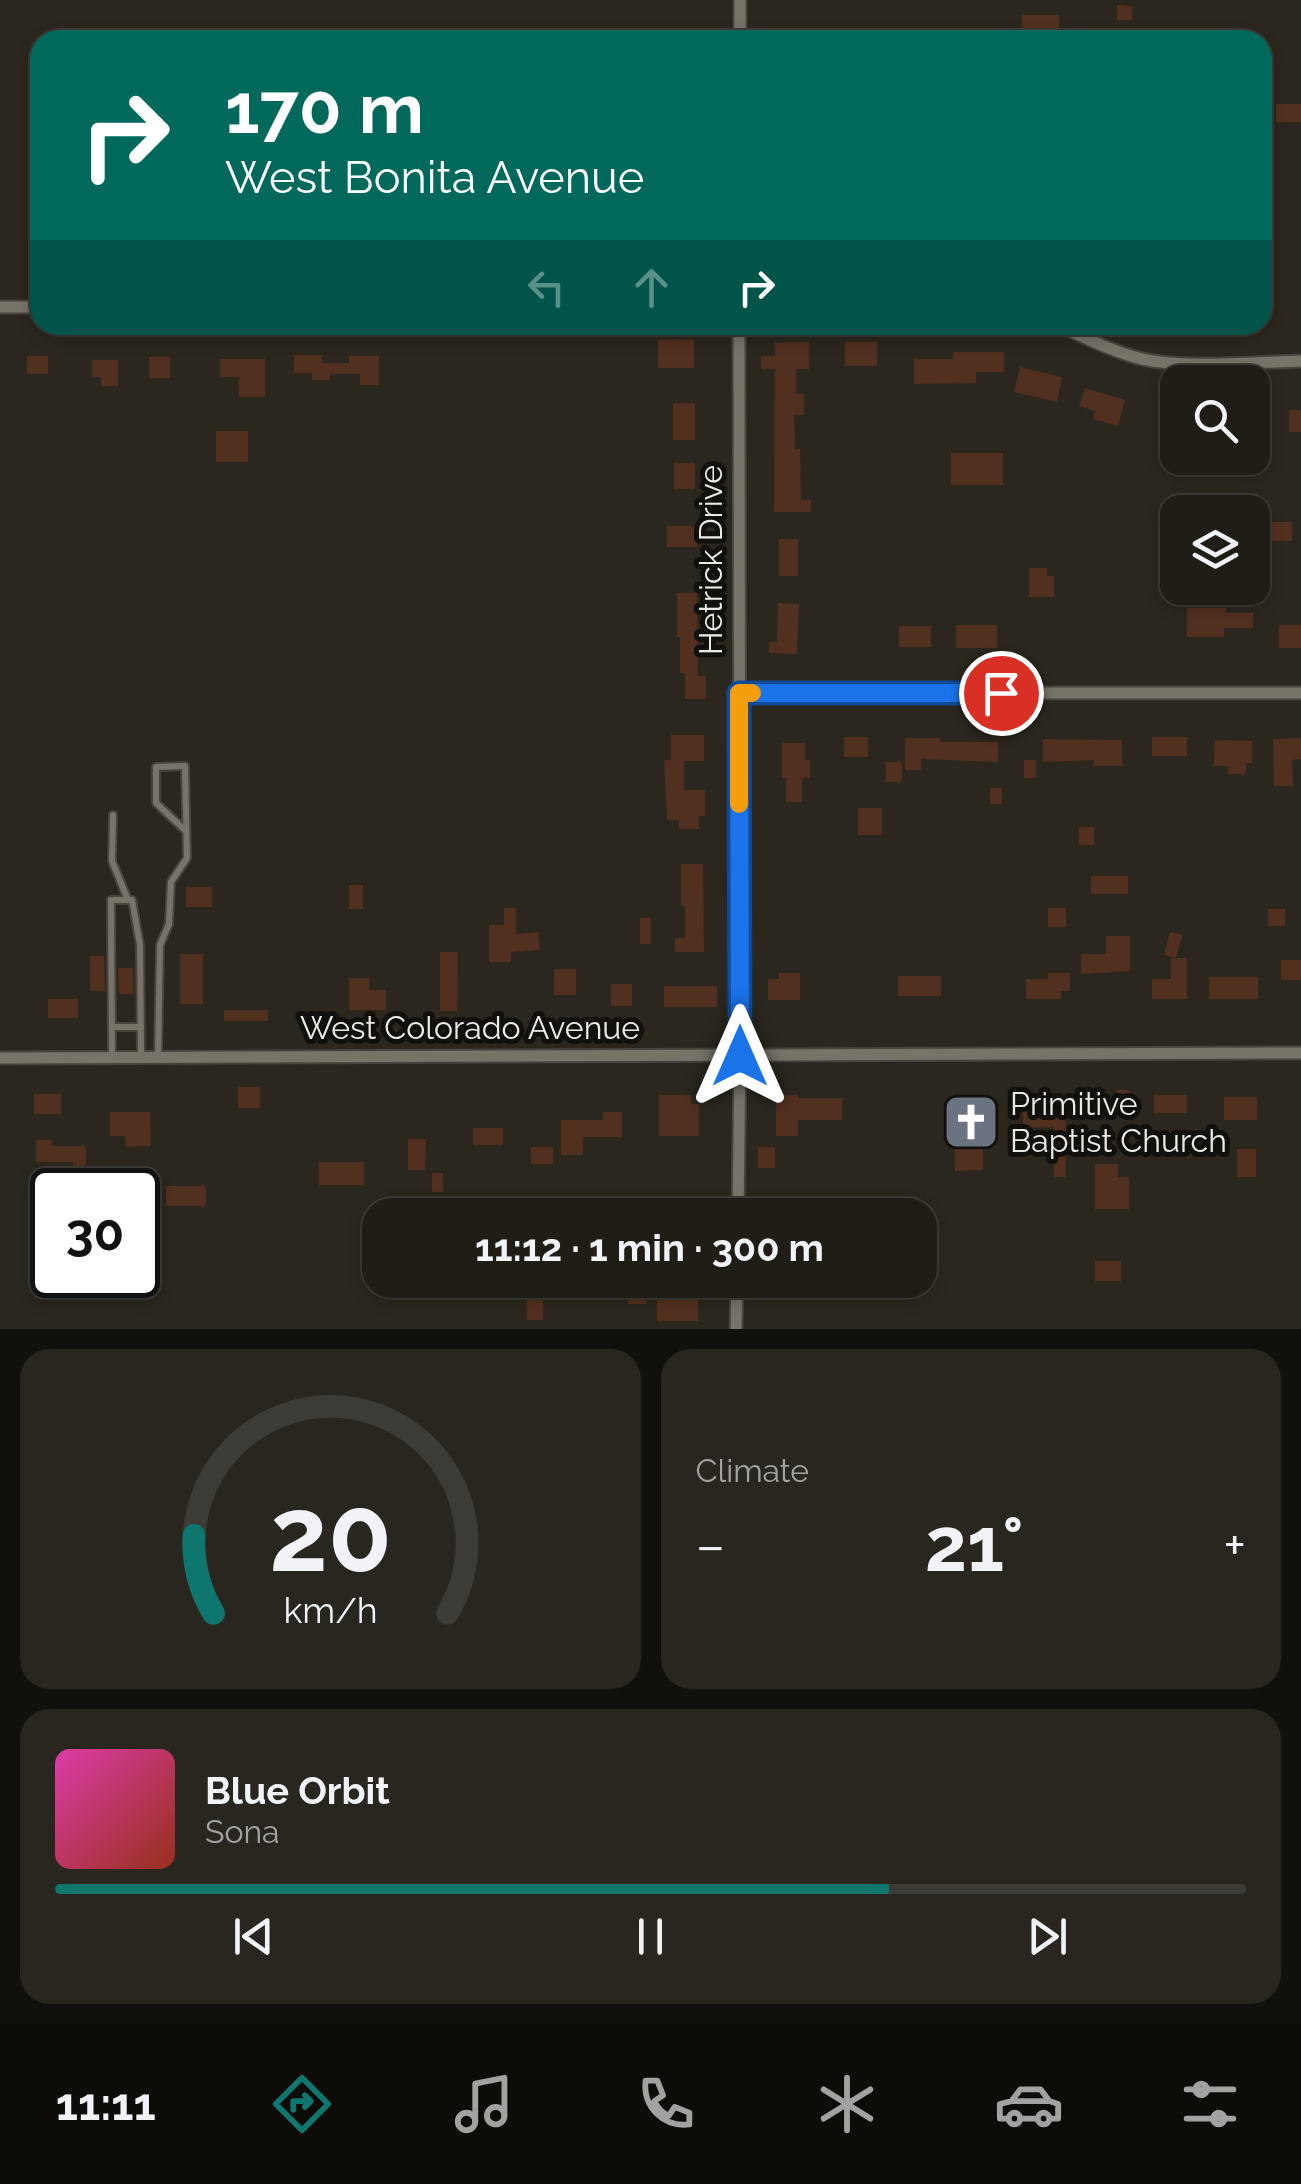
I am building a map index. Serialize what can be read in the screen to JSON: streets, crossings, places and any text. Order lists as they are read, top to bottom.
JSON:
{
  "streets": {
    "street": ["Hetrick Drive", "West Colorado Avenue"]
  },
  "crossings": [
    ["Hetrick Drive", "West Colorado Avenue"]
  ],
  "places": {
    "church": ["Primitive Baptist Church"]
  },
  "page": {
    "turn": ["170 m", "West Bonita Avenue"],
    "limit": "30",
    "trip": "11:12 · 1 min · 300 m",
    "tile": "Climate",
    "heat": ["−", "21°", "+"],
    "song": ["Blue Orbit", "Sona"],
    "tabs": "11:11",
    "gauge": ["20", "km/h"]
  }
}
